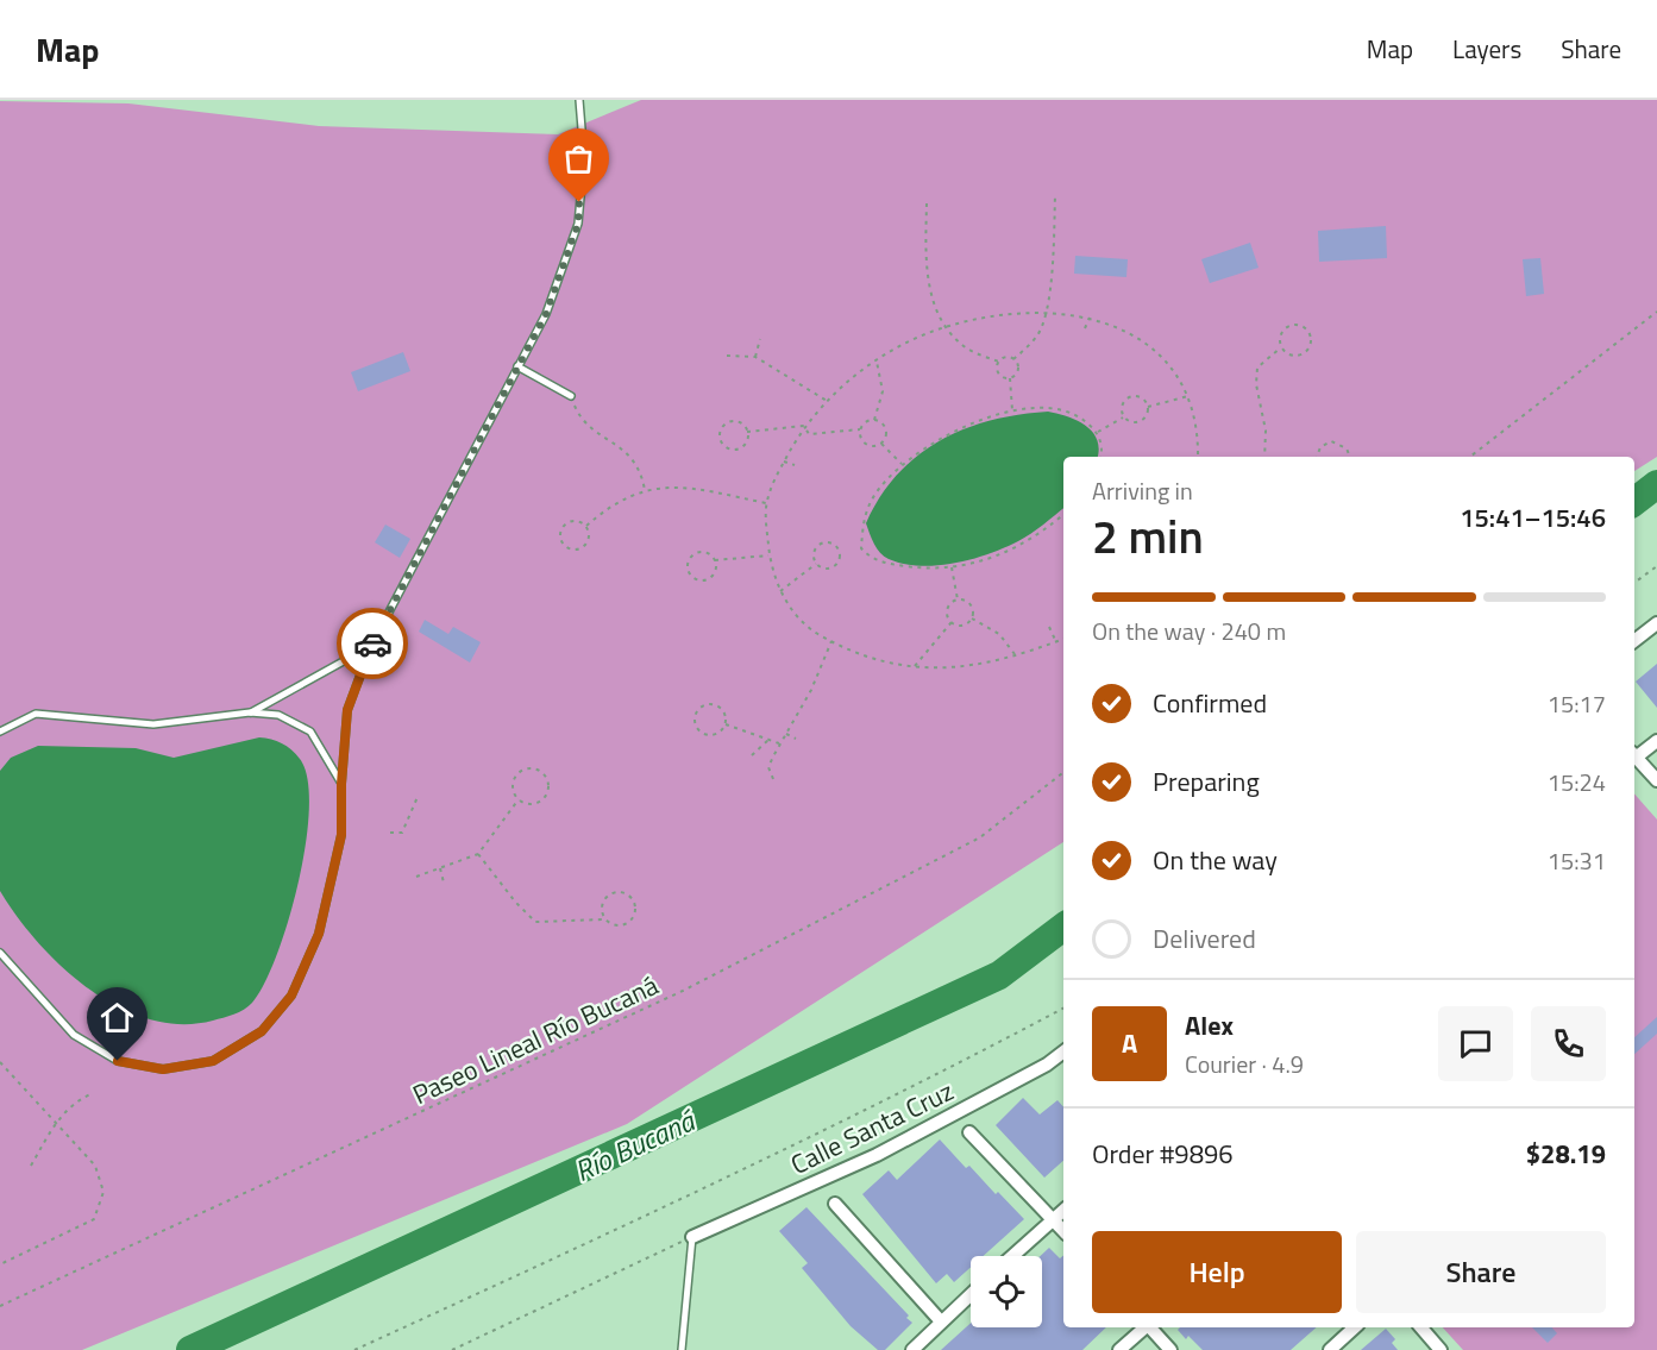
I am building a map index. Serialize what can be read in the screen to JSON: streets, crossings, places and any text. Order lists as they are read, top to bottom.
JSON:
{
  "streets": {
    "street": ["Calle Santa Cruz"],
    "path": ["Paseo Lineal Río Bucaná"]
  },
  "water": ["Río Bucaná"],
  "page": {
    "header": "Map",
    "nav": ["Map", "Layers", "Share"],
    "heading": ["2 min", "Arriving in", "15:41–15:46"],
    "panel": [
      "Alex",
      "Courier · 4.9",
      "Order #9896",
      "$28.19"
    ],
    "bar": "On the way · 240 m",
    "list": [
      ["Confirmed", "15:17"],
      ["Preparing", "15:24"],
      ["On the way", "15:31"],
      "Delivered"
    ],
    "round": "A",
    "buttons": ["Help", "Share"]
  }
}
